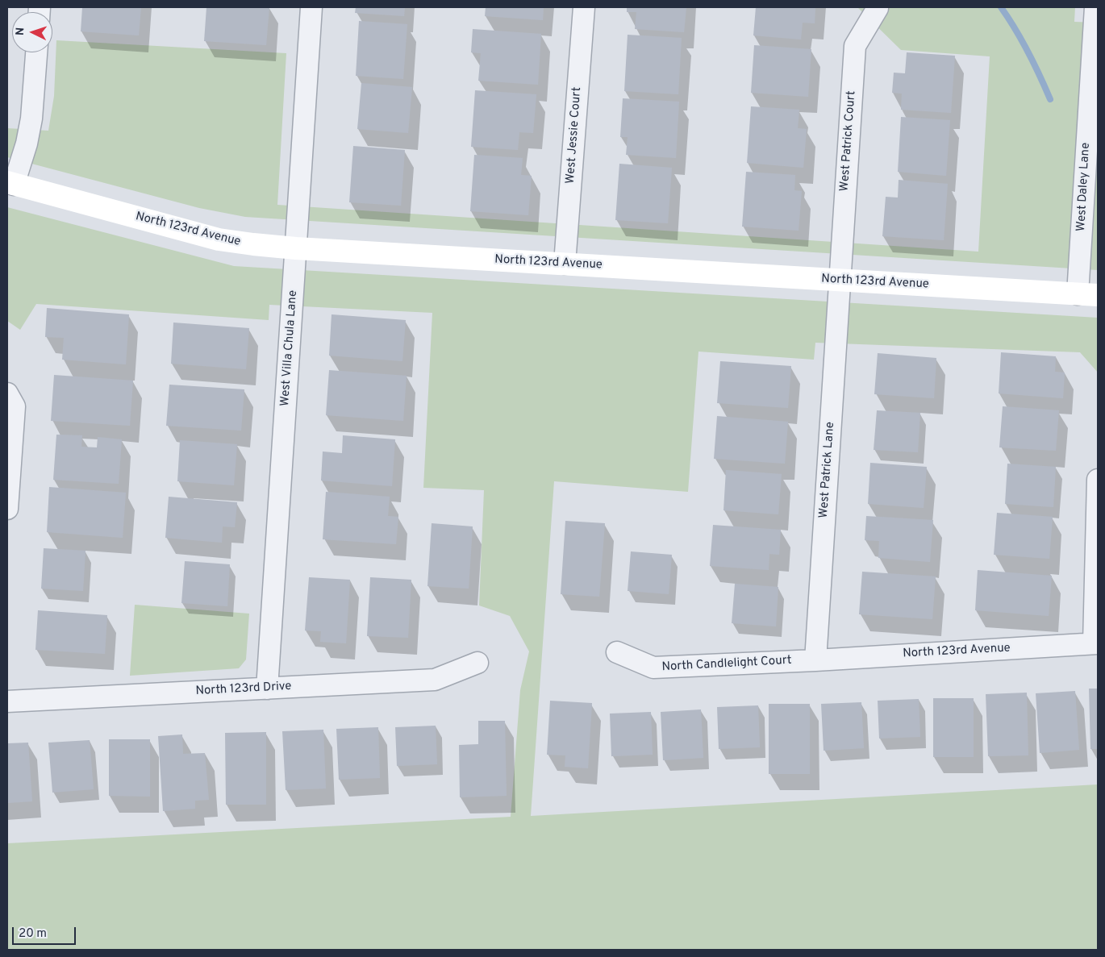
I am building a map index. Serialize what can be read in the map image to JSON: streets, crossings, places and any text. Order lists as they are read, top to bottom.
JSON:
{
  "streets": {
    "street": [
      "West Jessie Court",
      "West Patrick Court",
      "West Daley Lane",
      "North 123rd Avenue",
      "West Villa Chula Lane",
      "West Patrick Lane",
      "North Candlelight Court",
      "North 123rd Drive"
    ]
  },
  "crossings": [
    ["West Jessie Court", "North 123rd Avenue"],
    ["West Patrick Court", "North 123rd Avenue"],
    ["West Patrick Court", "West Patrick Lane"],
    ["West Daley Lane", "North 123rd Avenue"],
    ["North 123rd Avenue", "West Villa Chula Lane"],
    ["North 123rd Avenue", "West Patrick Lane"],
    ["North 123rd Avenue", "North Candlelight Court"],
    ["West Villa Chula Lane", "North 123rd Drive"],
    ["West Patrick Lane", "North Candlelight Court"]
  ],
  "scale_bar": "20 m",
  "north": "left"
}
